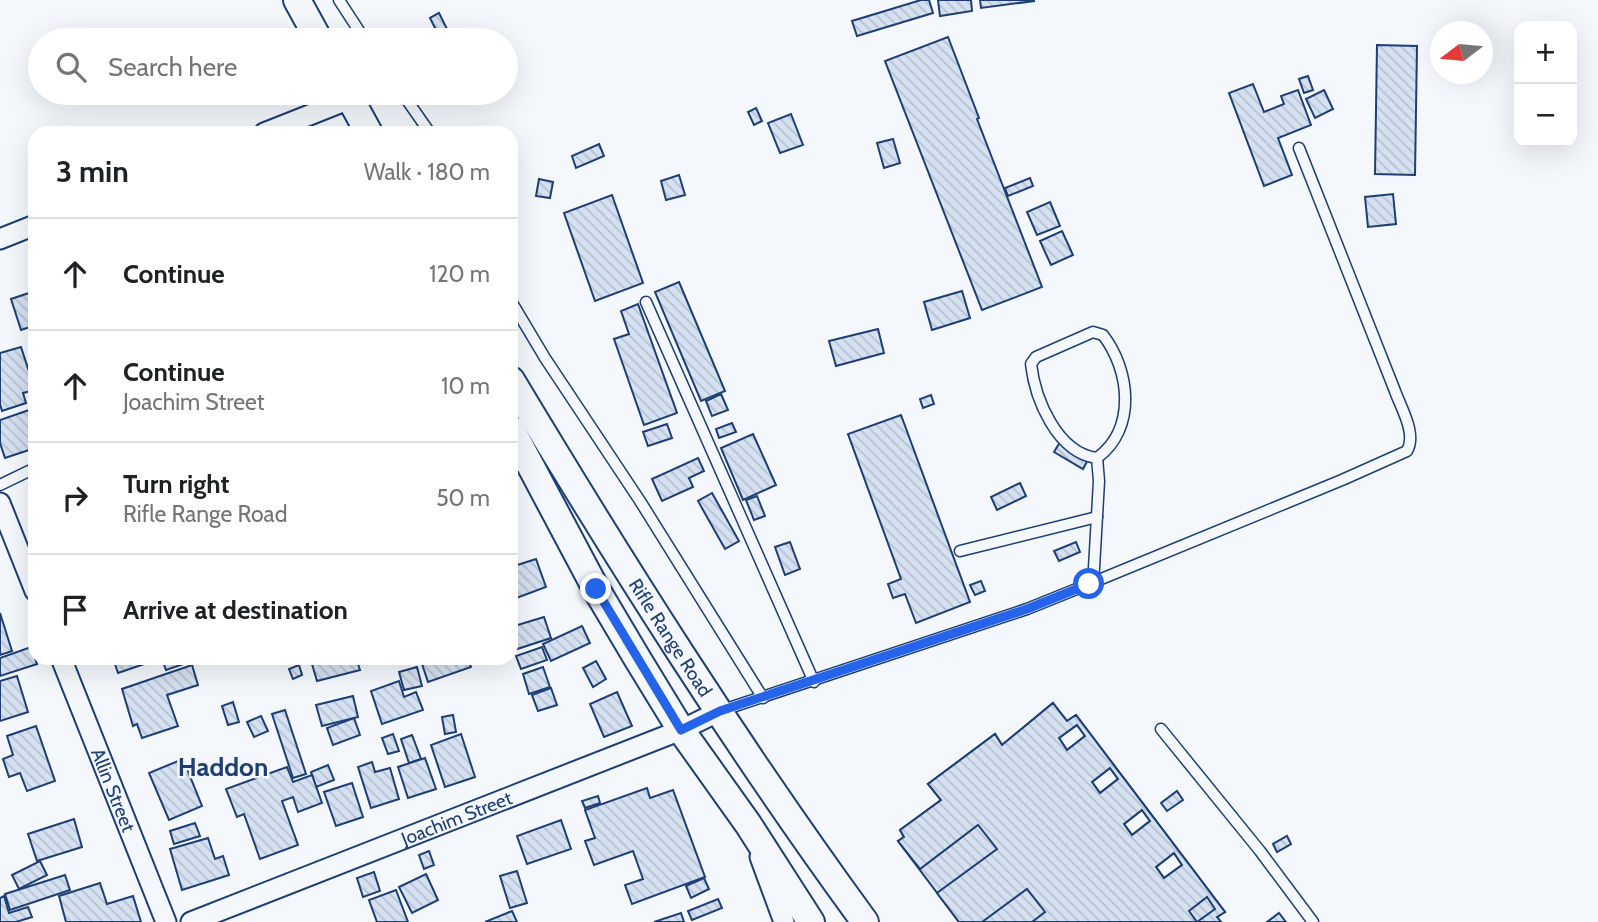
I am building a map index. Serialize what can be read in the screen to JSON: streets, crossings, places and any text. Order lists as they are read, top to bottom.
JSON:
{
  "streets": {
    "main road": ["Rifle Range Road"],
    "street": ["Allin Street", "Joachim Street"]
  },
  "crossings": [
    ["Rifle Range Road", "Joachim Street"]
  ],
  "districts": ["Haddon"],
  "north": "left",
  "page": {
    "map_buttons": ["+", "−"],
    "search": "Search here",
    "heading": ["3 min", "Walk · 180 m"],
    "list": [
      ["Continue", "120 m"],
      ["Continue", "Joachim Street", "10 m"],
      ["Turn right", "Rifle Range Road", "50 m"],
      "Arrive at destination"
    ]
  }
}
